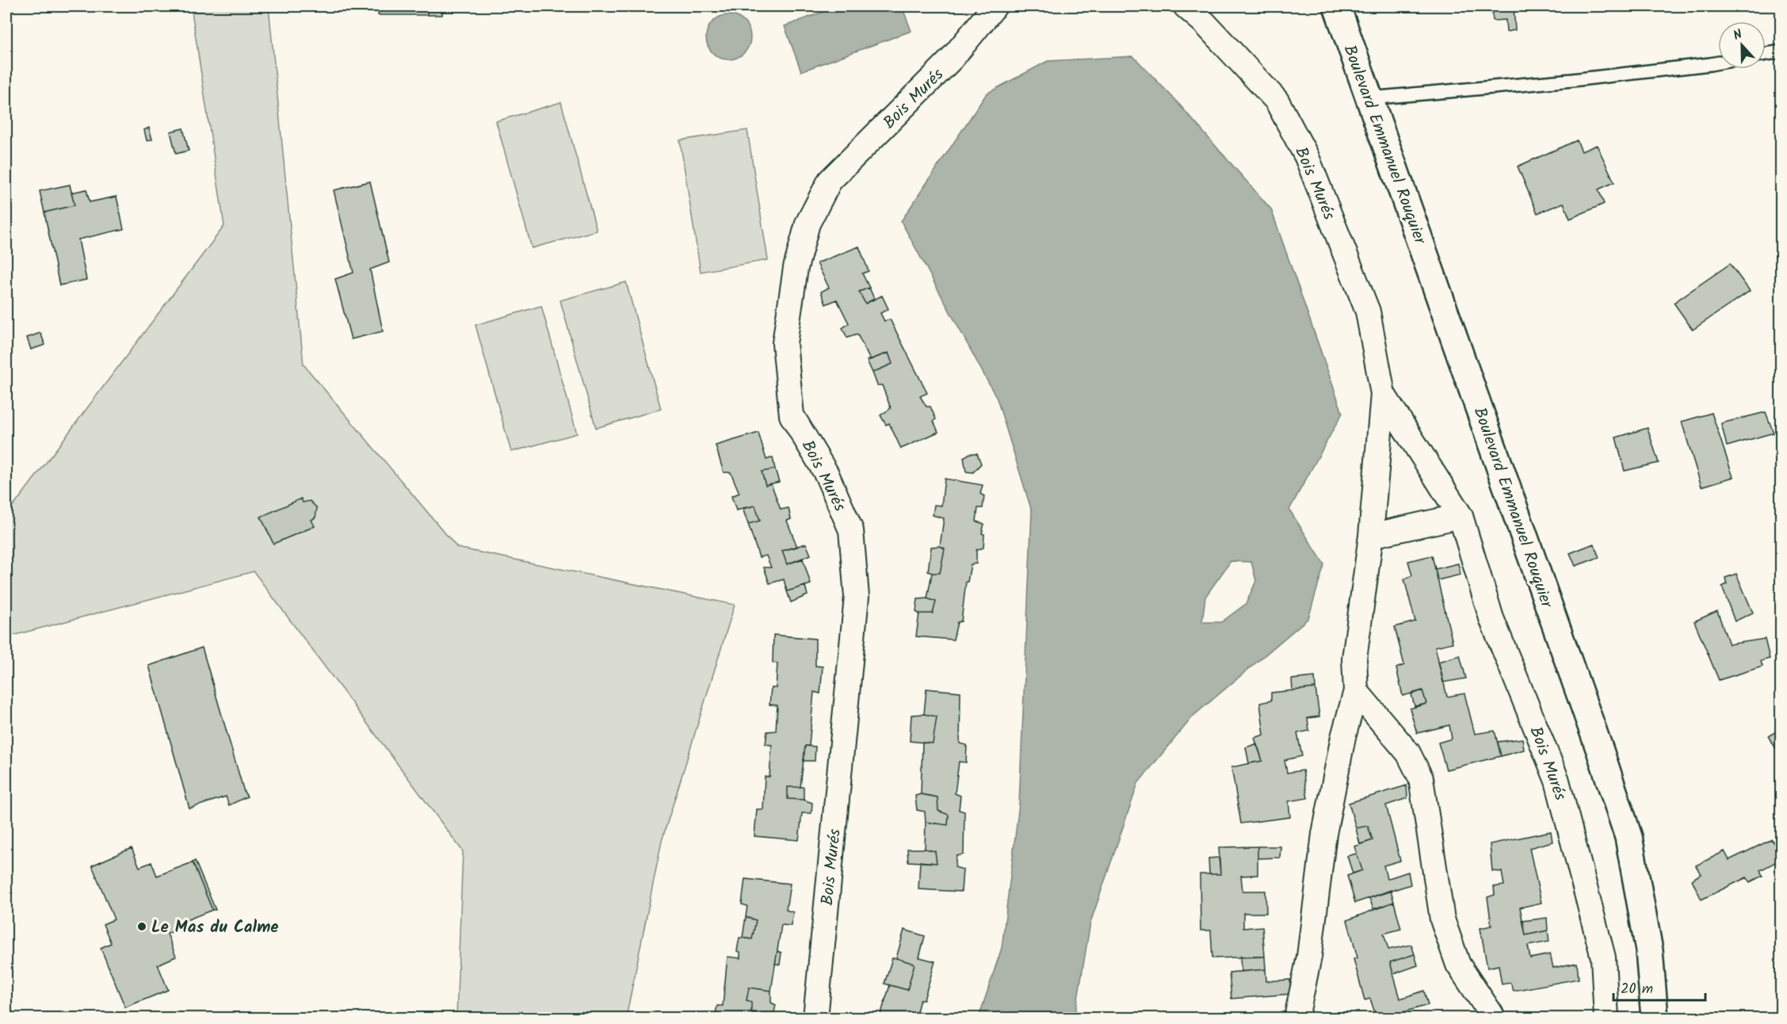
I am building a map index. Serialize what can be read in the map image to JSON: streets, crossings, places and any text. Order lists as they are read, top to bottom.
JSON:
{
  "streets": {
    "street": ["Bois Murés", "Boulevard Emmanuel Rouquier"]
  },
  "places": ["Le Mas du Calme"],
  "scale_bar": "20 m",
  "north": "top"
}
